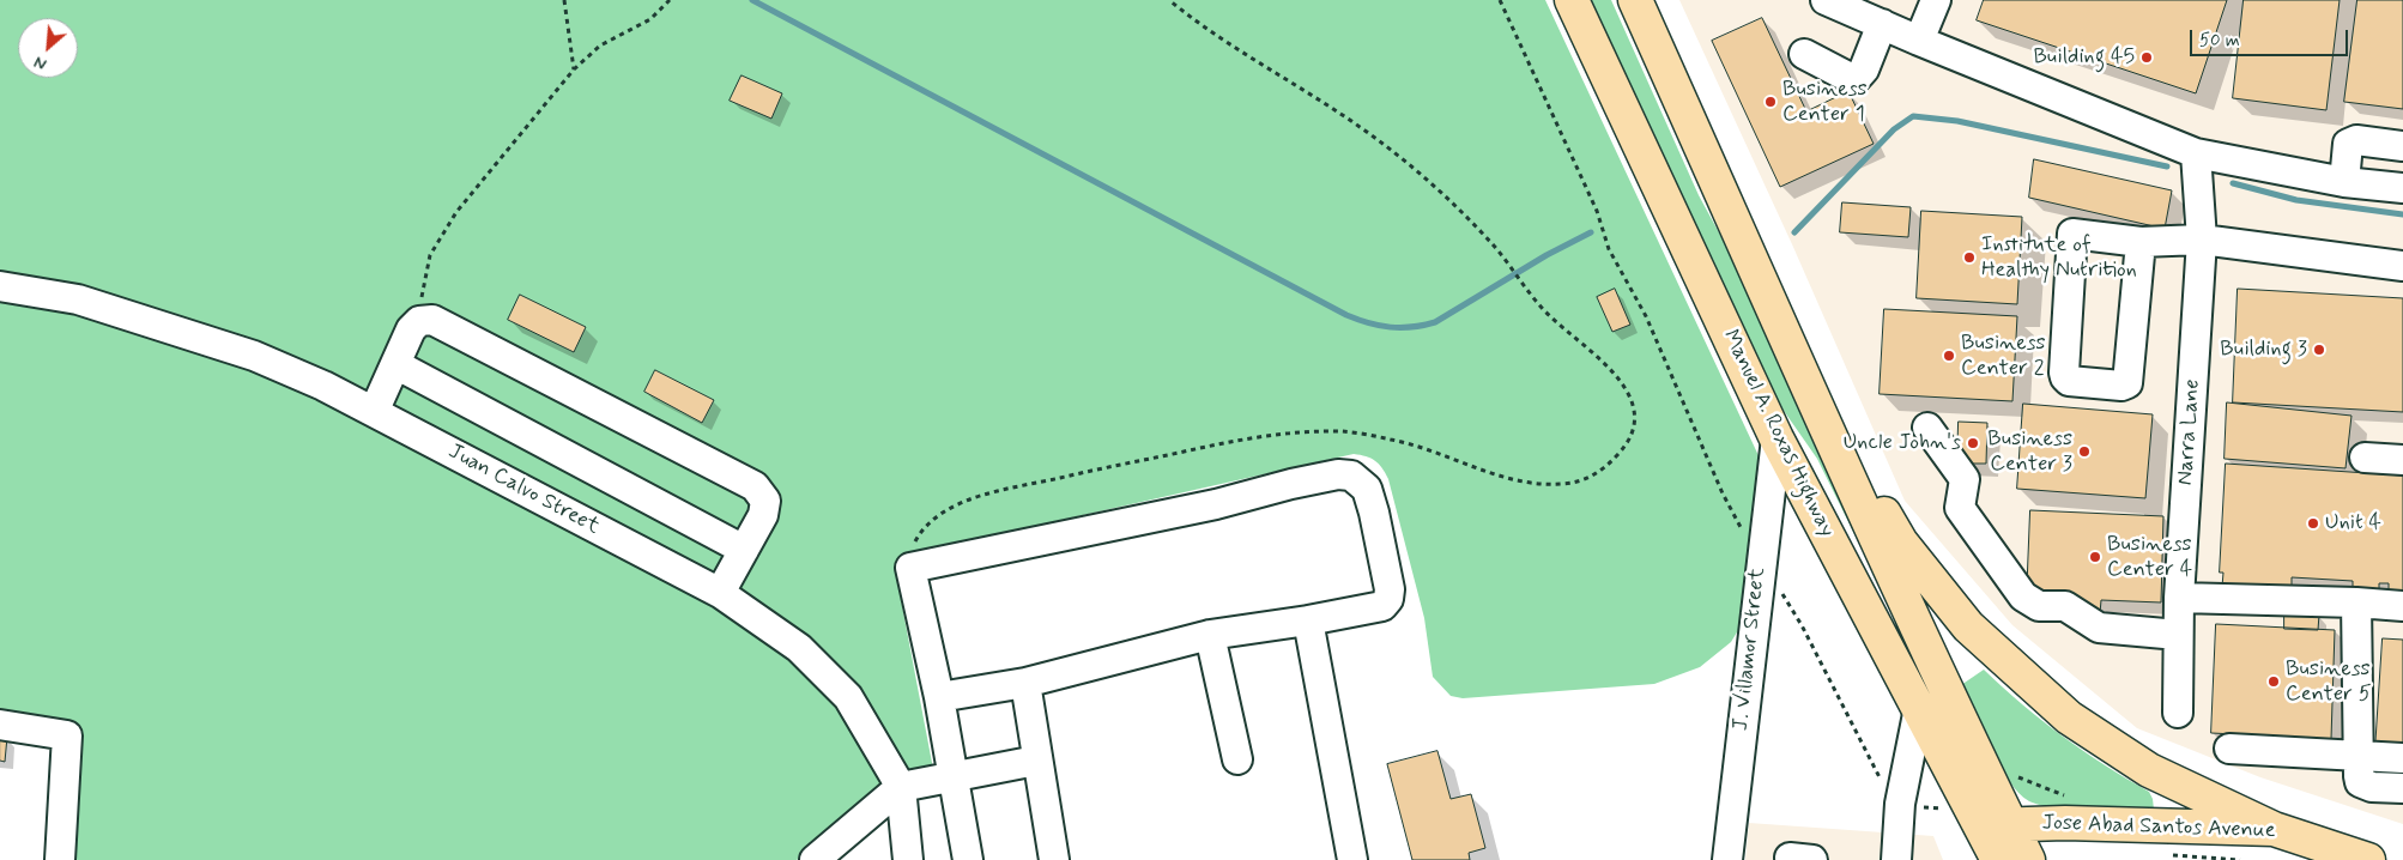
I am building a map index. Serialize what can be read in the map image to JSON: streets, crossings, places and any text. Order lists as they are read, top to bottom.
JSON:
{
  "streets": {
    "main road": ["Manuel A. Roxas Highway", "Jose Abad Santos Avenue"],
    "street": ["Narra Lane", "Juan Calvo Street", "J. Villamor Street"]
  },
  "crossings": [
    ["Manuel A. Roxas Highway", "J. Villamor Street"],
    ["Manuel A. Roxas Highway", "Jose Abad Santos Avenue"]
  ],
  "places": [
    "Building 45",
    "Business Center 1",
    "Institute of Healthy Nutrition",
    "Building 3",
    "Business Center 2",
    "Uncle John's",
    "Business Center 3",
    "Unit 4",
    "Business Center 4",
    "Business Center 5"
  ],
  "scale_bar": "50 m",
  "north": "bottom left"
}
